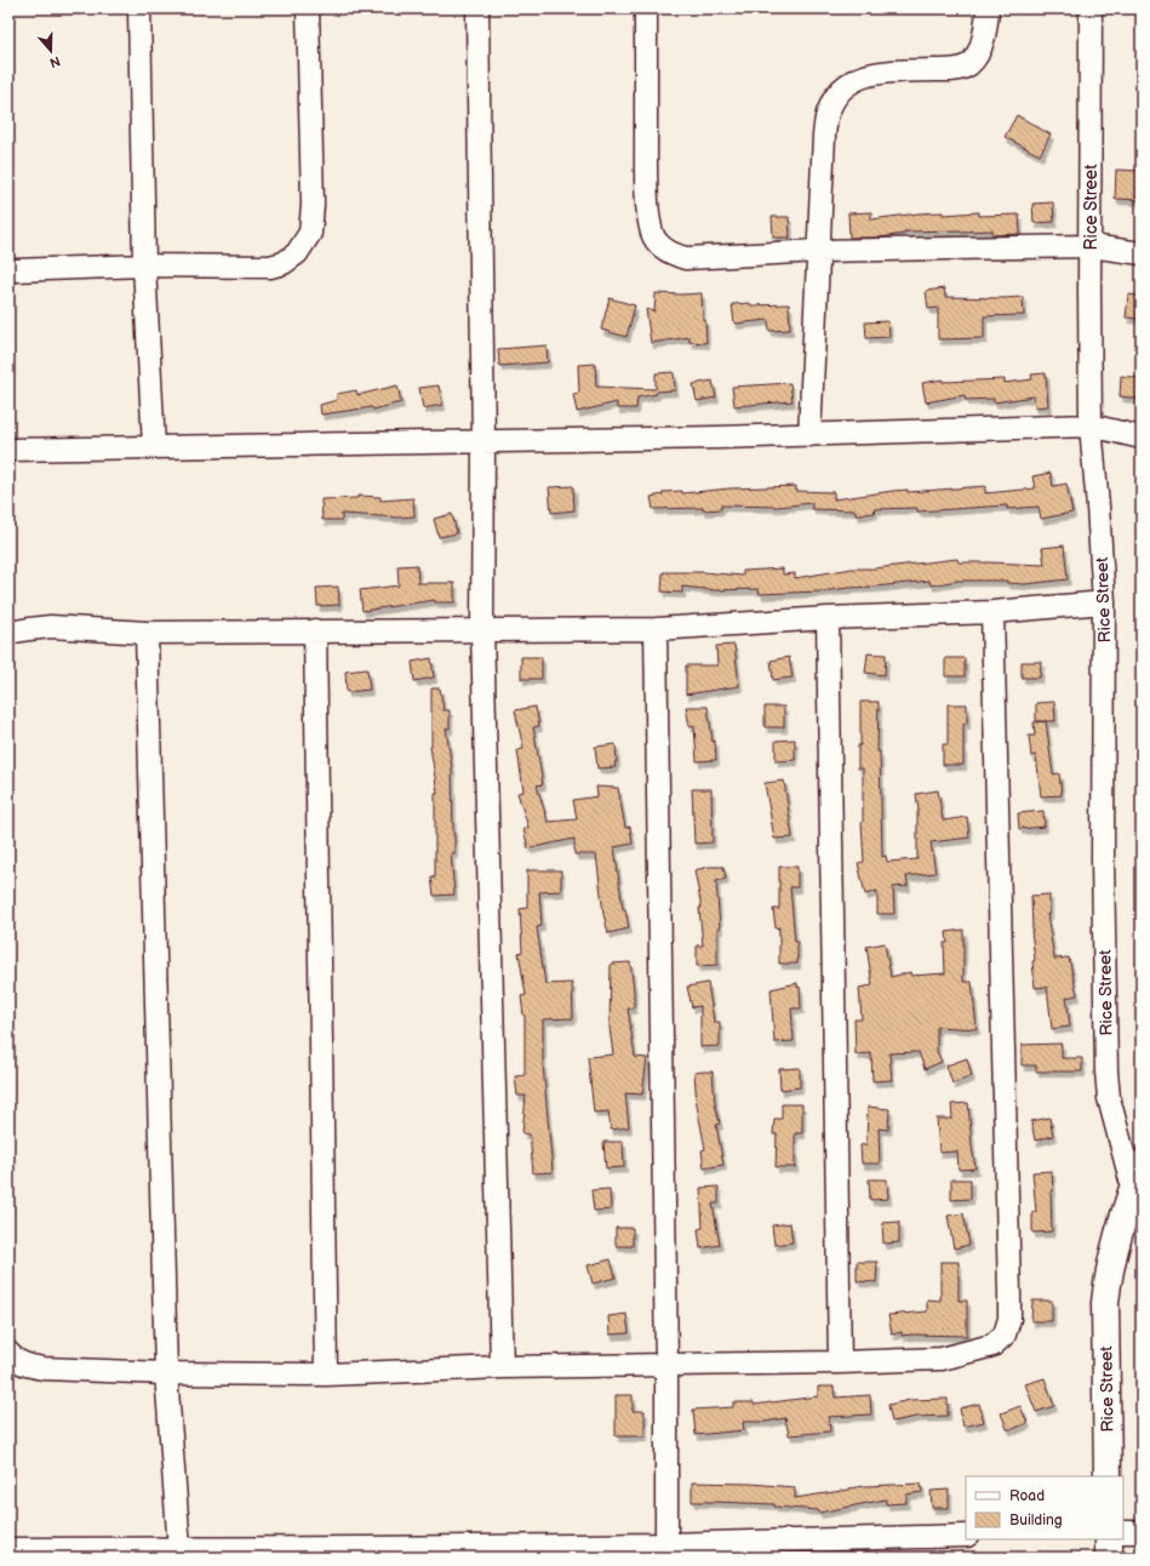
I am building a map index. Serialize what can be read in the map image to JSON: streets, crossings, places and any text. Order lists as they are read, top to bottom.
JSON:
{
  "streets": {
    "street": ["Rice Street"]
  },
  "legend": ["Road", "Building"],
  "north": "bottom"
}
